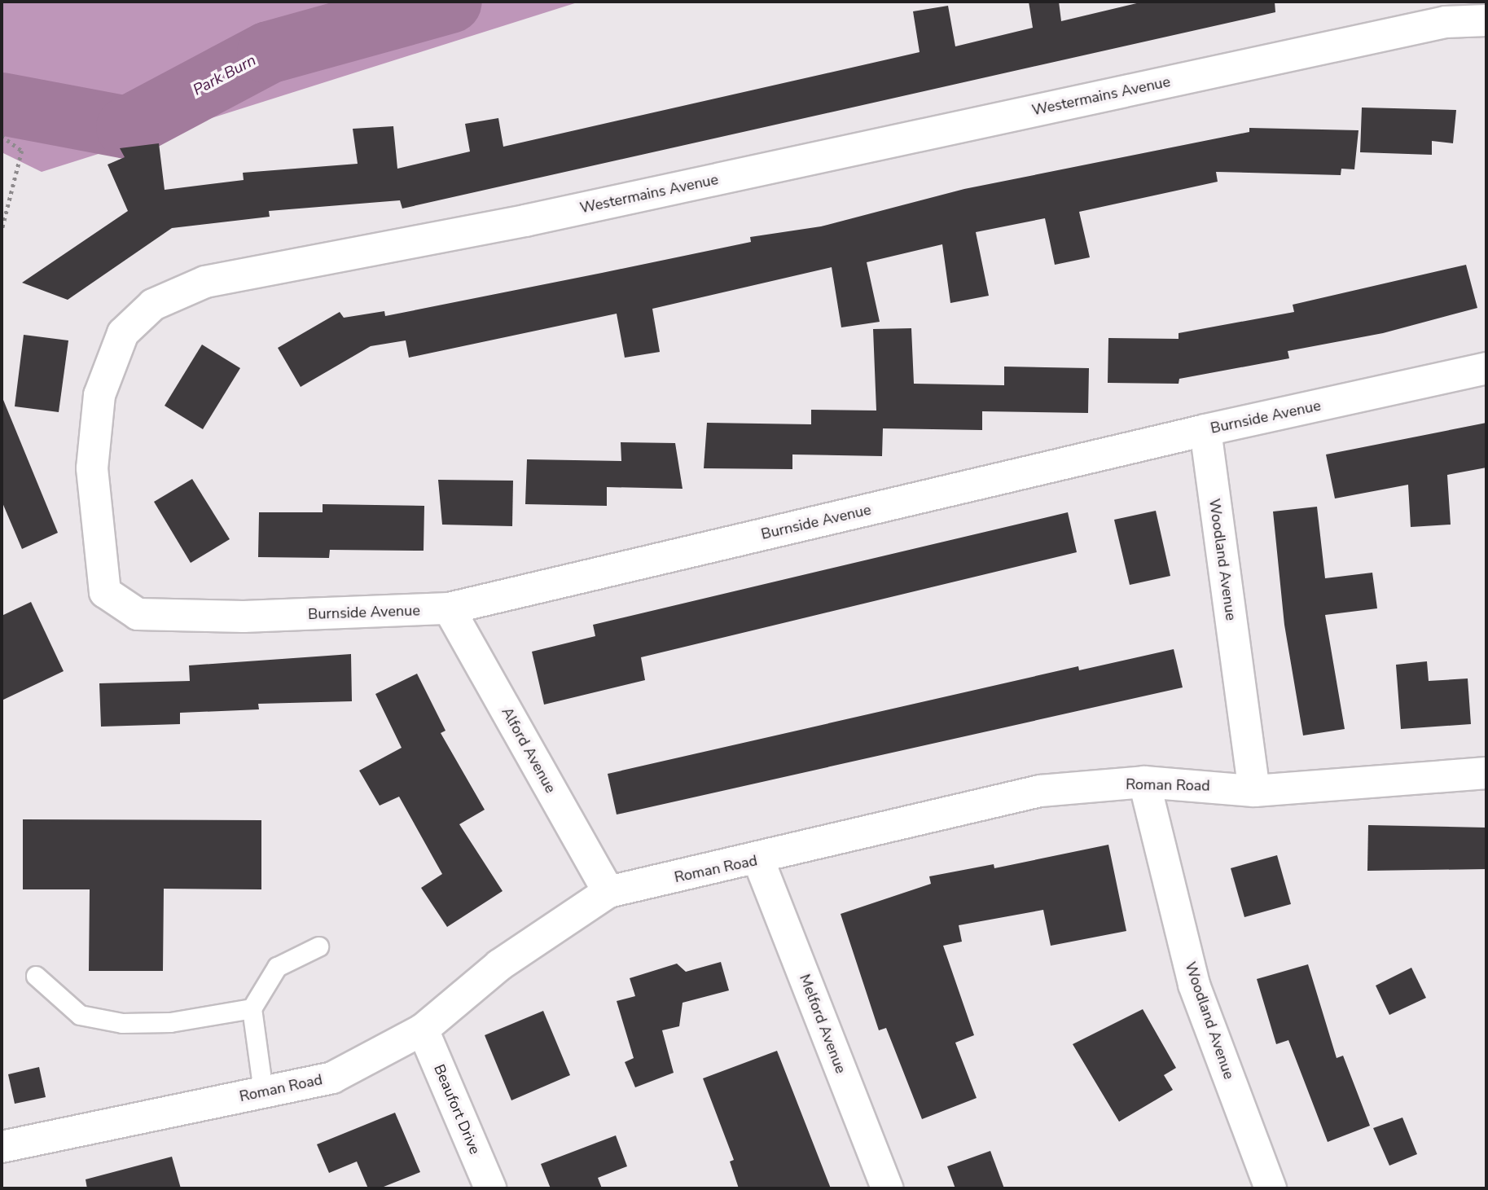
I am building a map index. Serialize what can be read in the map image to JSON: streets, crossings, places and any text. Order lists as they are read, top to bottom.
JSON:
{
  "streets": {
    "street": [
      "Westermains Avenue",
      "Burnside Avenue",
      "Woodland Avenue",
      "Alford Avenue",
      "Roman Road",
      "Melford Avenue",
      "Beaufort Drive"
    ]
  },
  "crossings": [
    ["Westermains Avenue", "Burnside Avenue"],
    ["Burnside Avenue", "Woodland Avenue"],
    ["Burnside Avenue", "Alford Avenue"],
    ["Woodland Avenue", "Roman Road"],
    ["Alford Avenue", "Roman Road"],
    ["Roman Road", "Melford Avenue"],
    ["Roman Road", "Beaufort Drive"]
  ],
  "water": ["Park Burn"]
}
